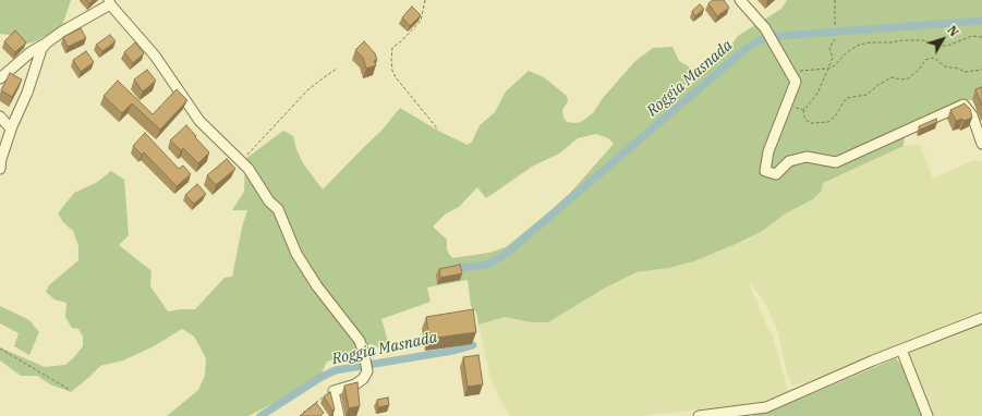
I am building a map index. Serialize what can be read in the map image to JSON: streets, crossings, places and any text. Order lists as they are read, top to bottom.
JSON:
{
  "water": ["Roggia Masnada"],
  "north": "top right"
}
